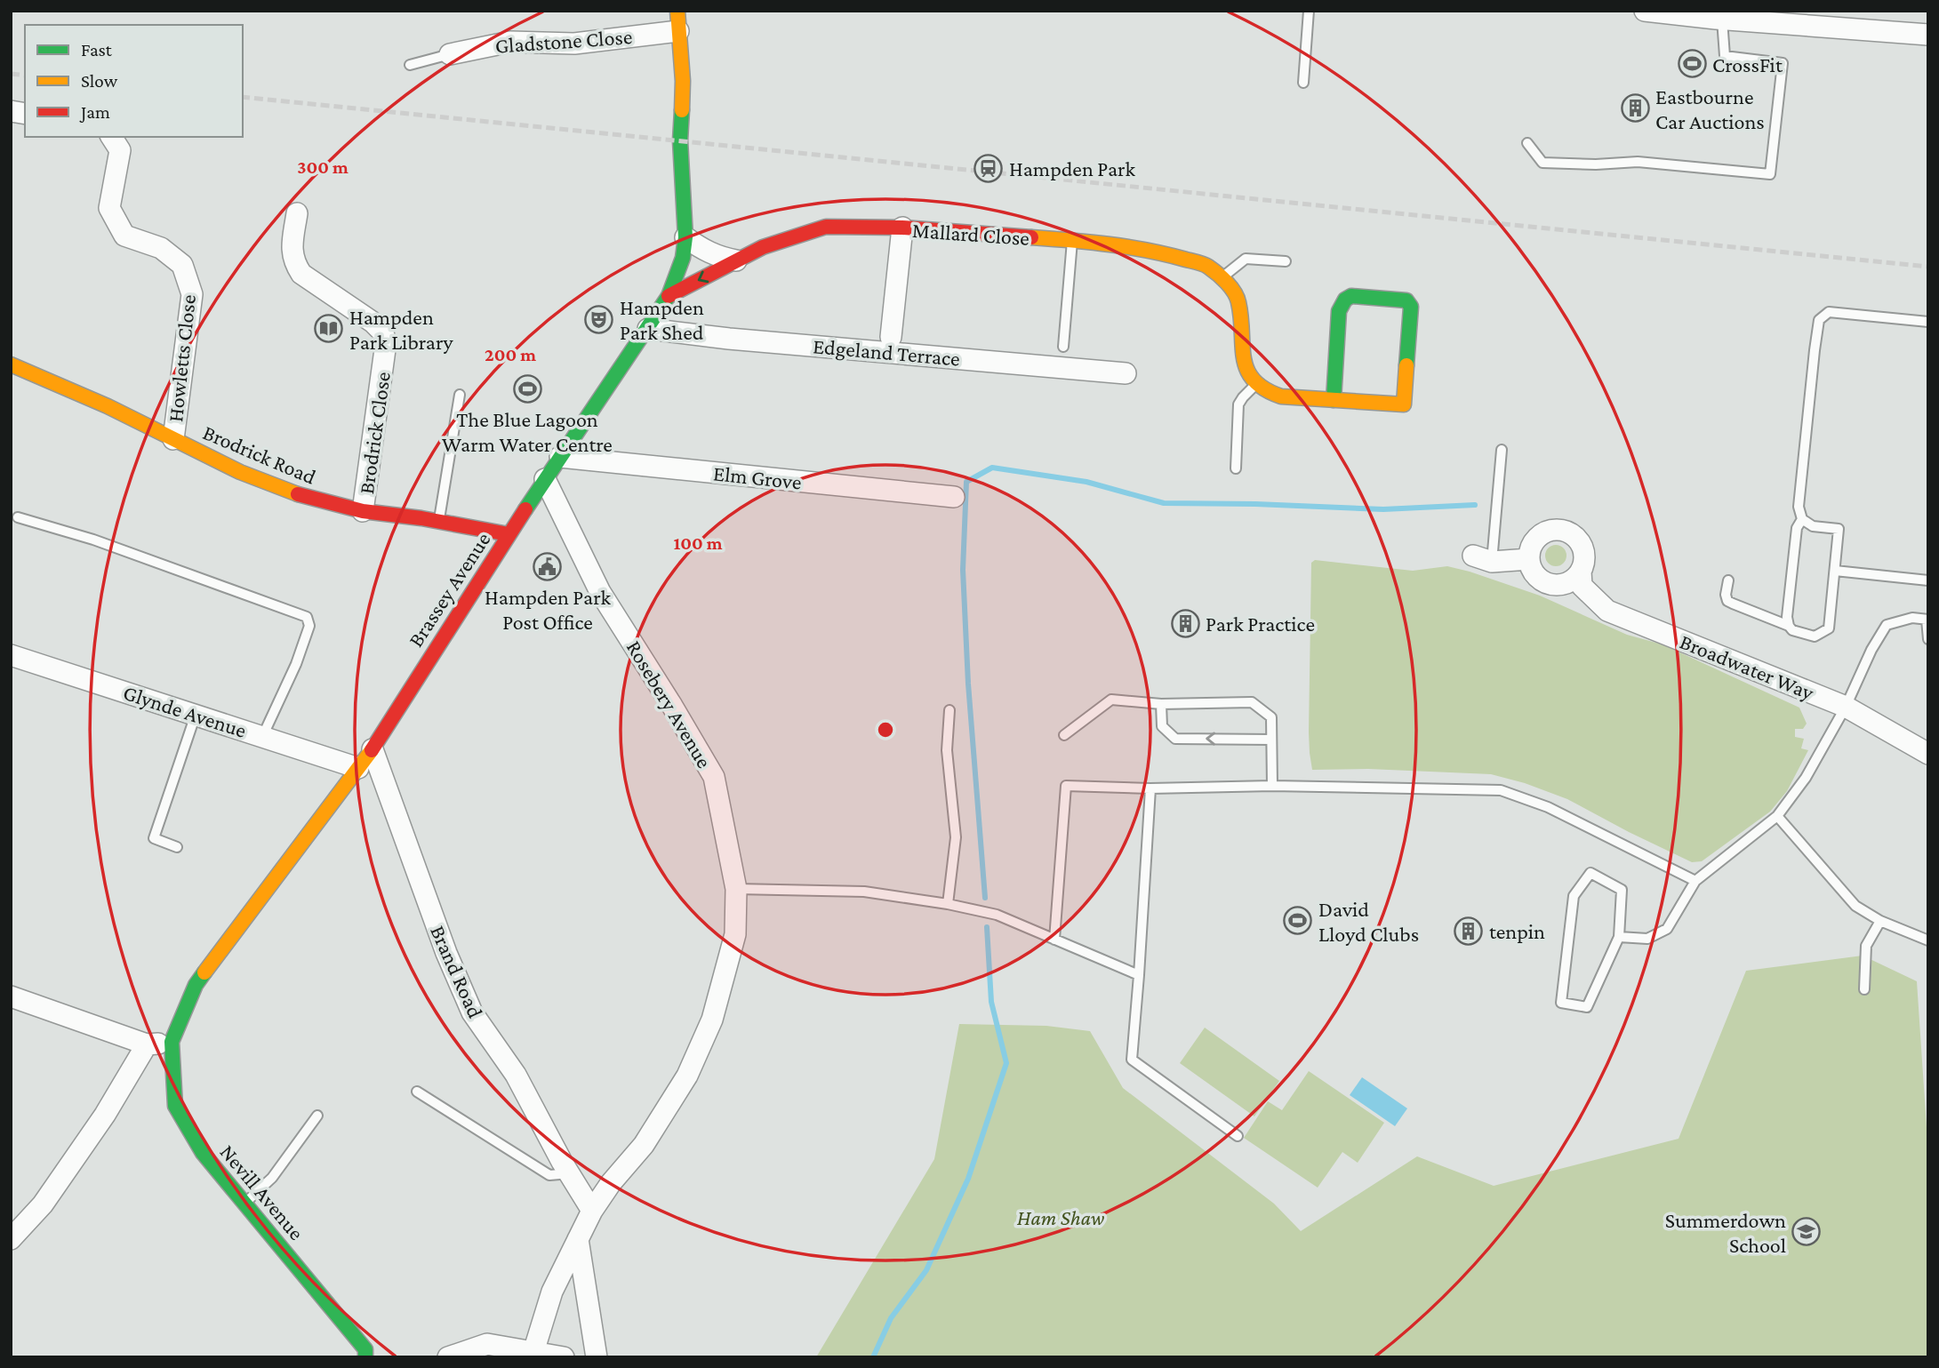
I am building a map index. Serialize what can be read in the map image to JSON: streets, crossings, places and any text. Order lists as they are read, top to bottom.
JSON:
{
  "streets": {
    "street": [
      "Gladstone Close",
      "Mallard Close",
      "Edgeland Terrace",
      "Howletts Close",
      "Brodrick Close",
      "Brodrick Road",
      "Elm Grove",
      "Brassey Avenue",
      "Broadwater Way",
      "Rosebery Avenue",
      "Glynde Avenue",
      "Brand Road",
      "Nevill Avenue"
    ]
  },
  "crossings": [
    ["Gladstone Close", "Brassey Avenue"],
    ["Edgeland Terrace", "Brassey Avenue"],
    ["Howletts Close", "Brodrick Road"],
    ["Brodrick Close", "Brodrick Road"],
    ["Brodrick Road", "Brassey Avenue"],
    ["Elm Grove", "Brassey Avenue"],
    ["Brassey Avenue", "Rosebery Avenue"],
    ["Brassey Avenue", "Glynde Avenue"],
    ["Brassey Avenue", "Brand Road"],
    ["Brassey Avenue", "Nevill Avenue"],
    ["Rosebery Avenue", "Brand Road"]
  ],
  "parks": ["Ham Shaw"],
  "places": {
    "sports": ["CrossFit", "The Blue Lagoon Warm Water Centre", "David Lloyd Clubs"],
    "building": ["Eastbourne Car Auctions", "Park Practice", "tenpin"],
    "station": ["Hampden Park"],
    "theatre": ["Hampden Park Shed"],
    "library": ["Hampden Park Library"],
    "public building": ["Hampden Park Post Office"],
    "school or university": ["Summerdown School"]
  },
  "legend": ["Fast", "Slow", "Jam"],
  "rings": ["300 m", "200 m", "100 m"]
}
